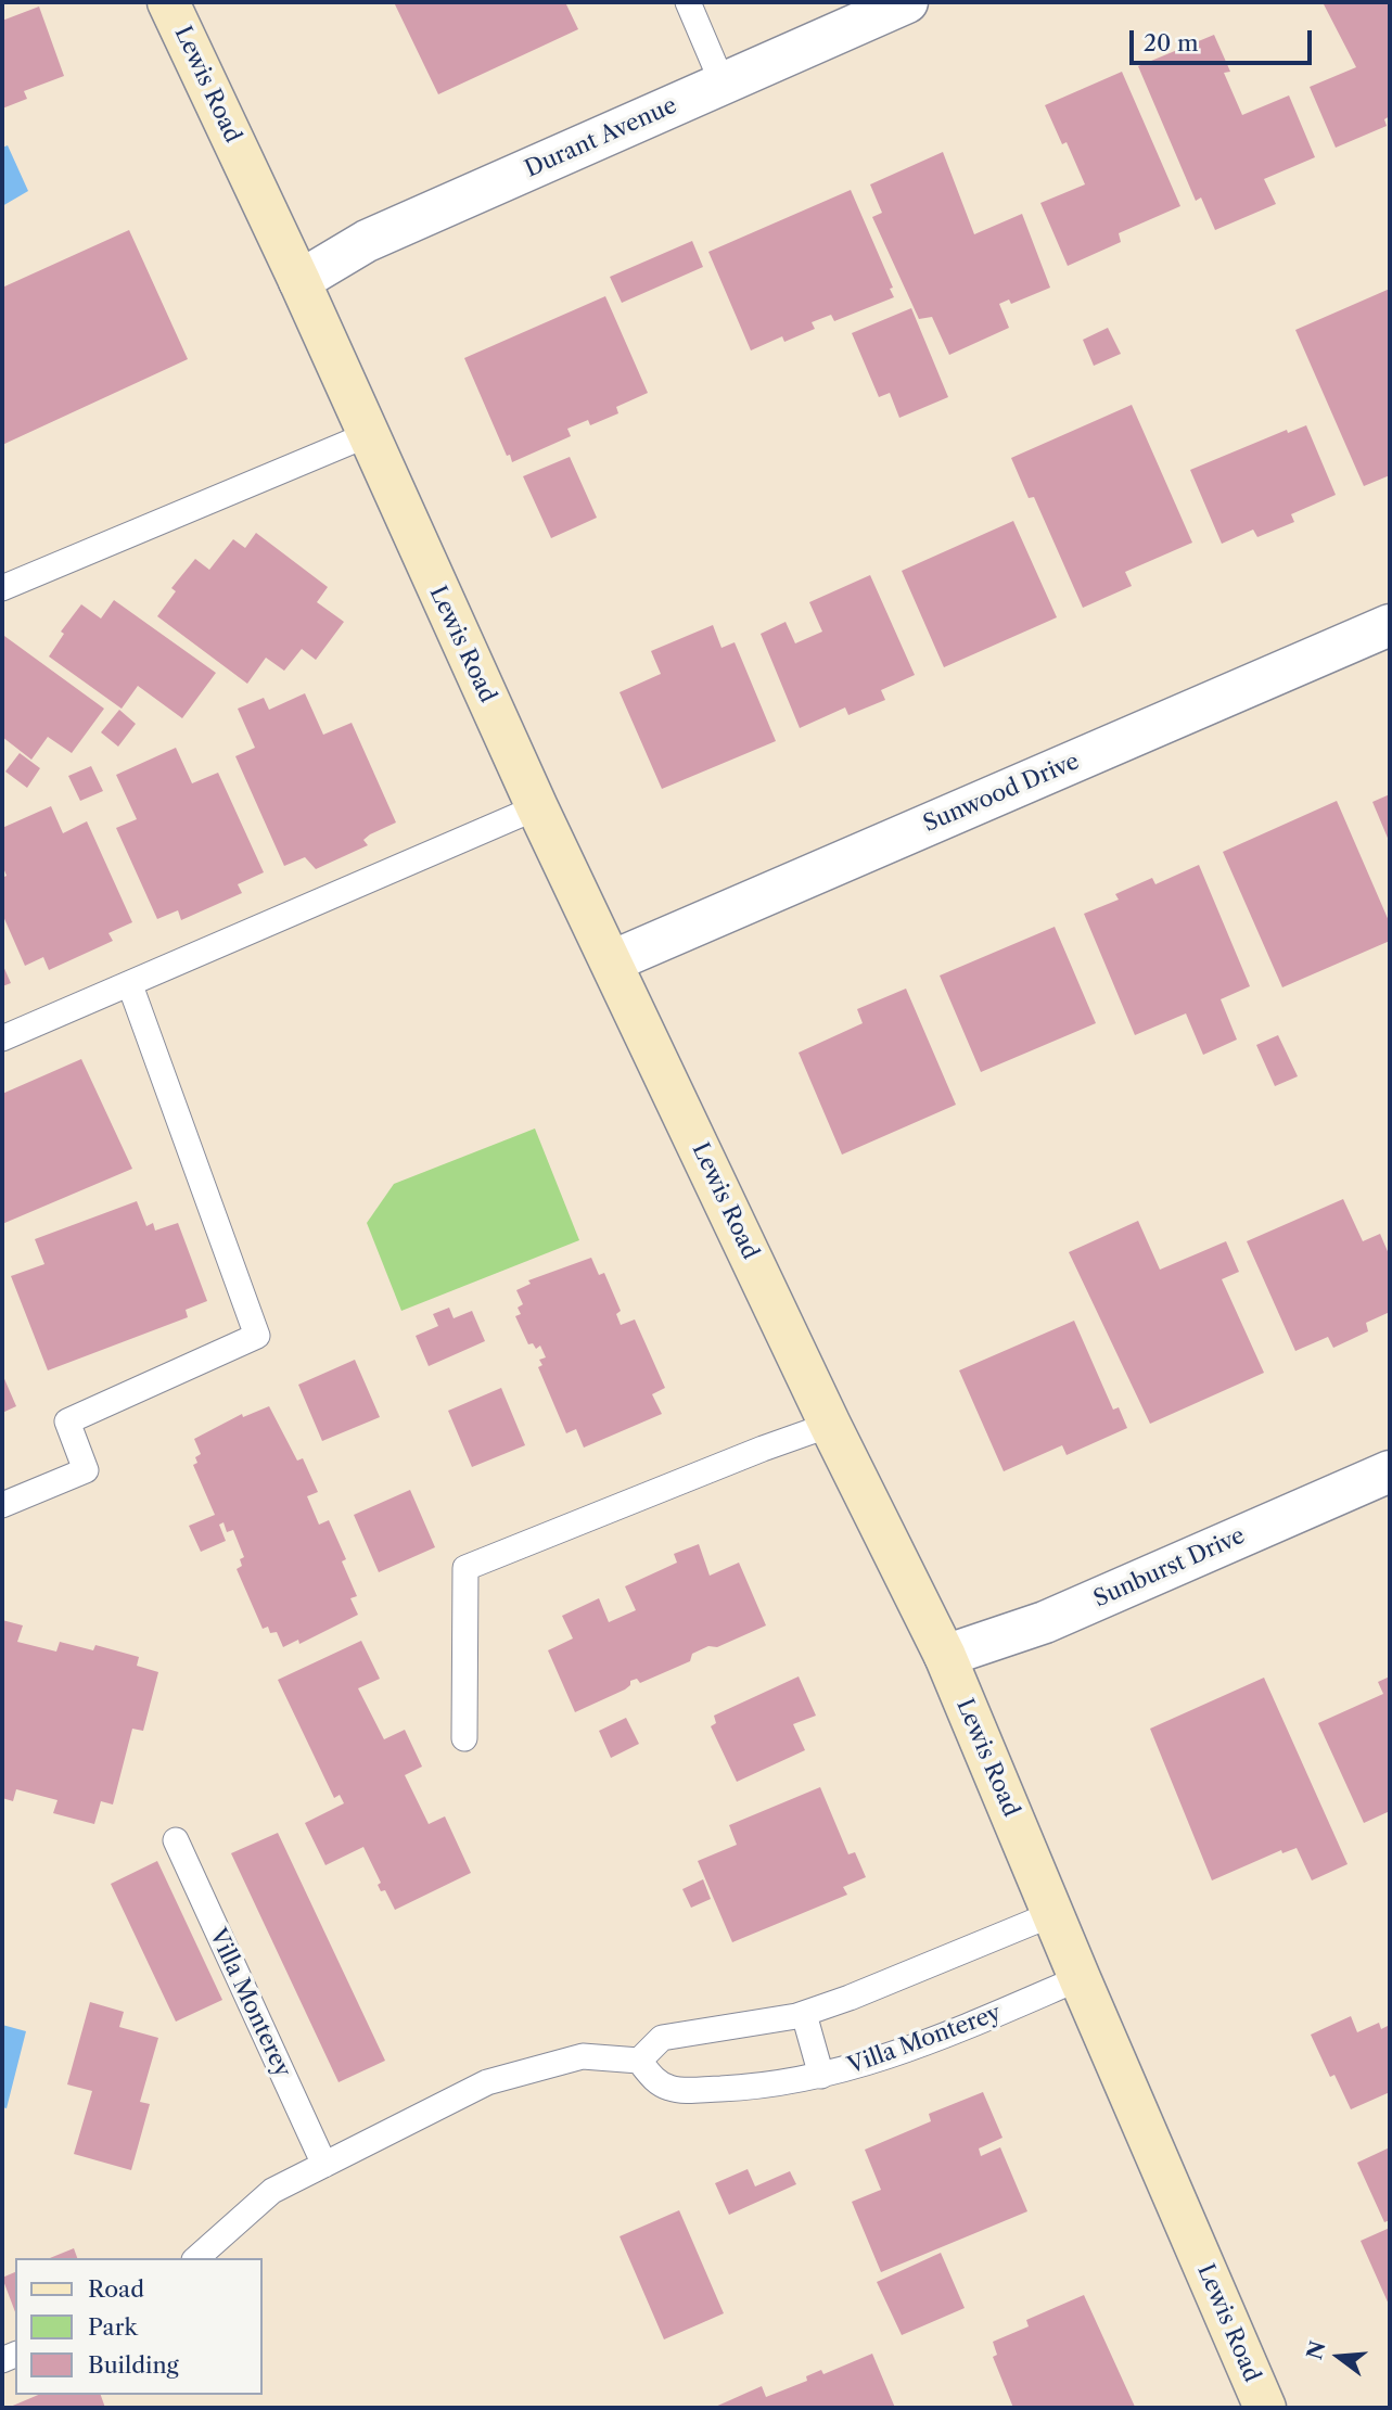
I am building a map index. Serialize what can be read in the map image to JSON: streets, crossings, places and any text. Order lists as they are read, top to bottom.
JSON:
{
  "streets": {
    "street": [
      "Lewis Road",
      "Durant Avenue",
      "Sunwood Drive",
      "Sunburst Drive"
    ],
    "lane": ["Villa Monterey"]
  },
  "crossings": [
    ["Lewis Road", "Durant Avenue"],
    ["Lewis Road", "Sunwood Drive"],
    ["Lewis Road", "Sunburst Drive"],
    ["Lewis Road", "Villa Monterey"]
  ],
  "legend": ["Road", "Park", "Building"],
  "scale_bar": "20 m",
  "north": "left"
}
